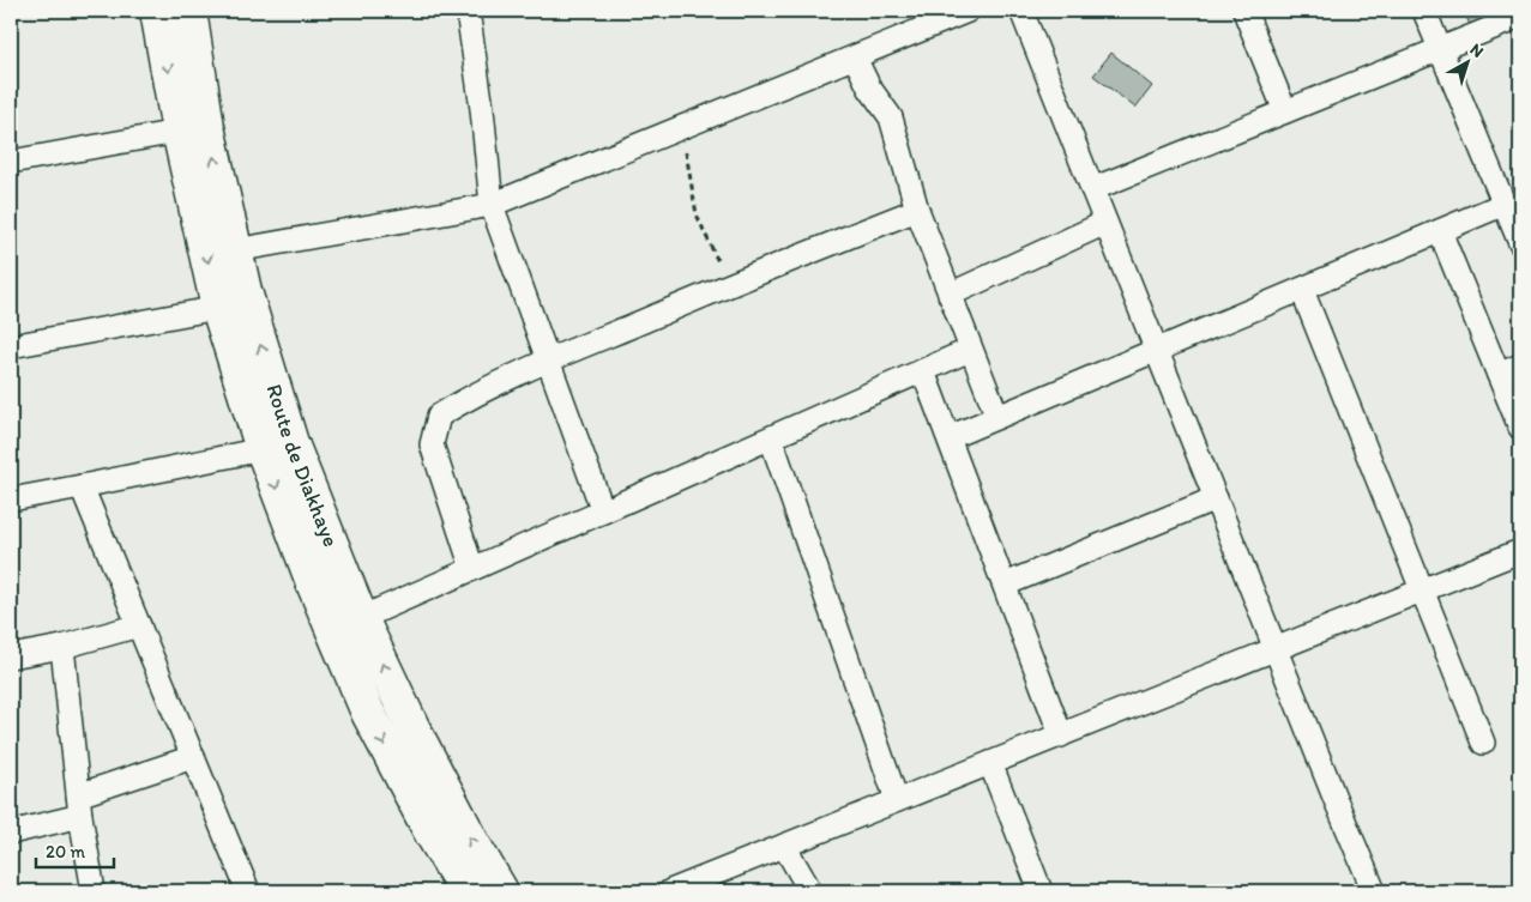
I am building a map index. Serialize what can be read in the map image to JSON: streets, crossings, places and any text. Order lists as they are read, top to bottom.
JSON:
{
  "streets": {
    "main road": ["Route de Diakhaye"]
  },
  "scale_bar": "20 m",
  "north": "top right"
}
